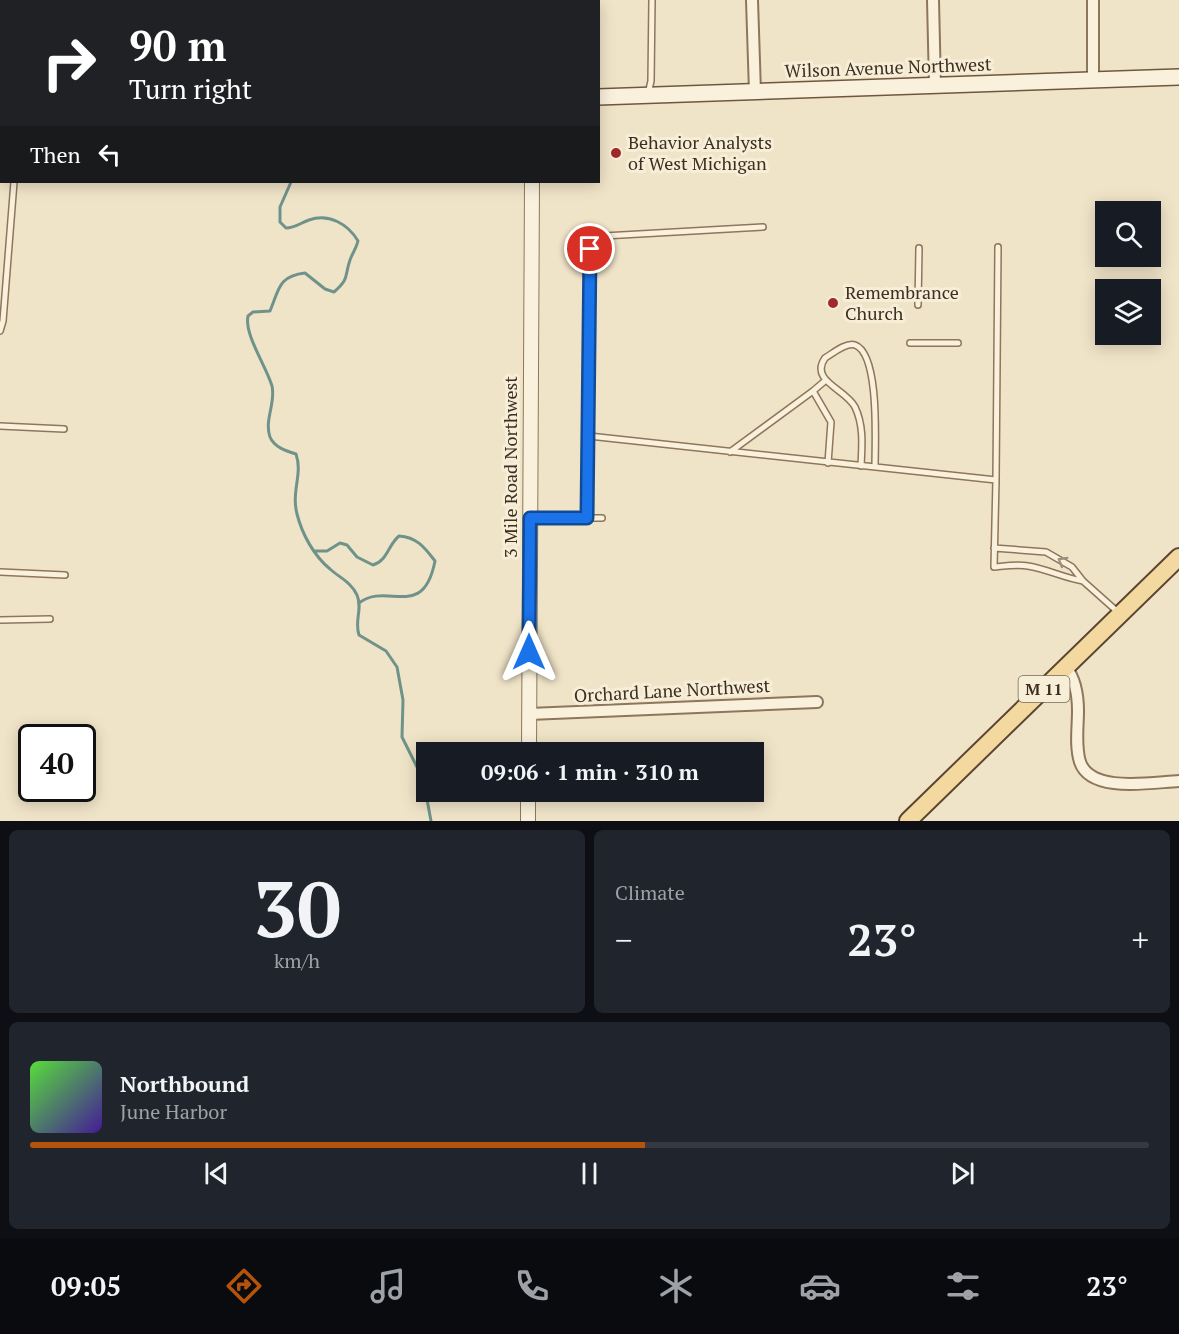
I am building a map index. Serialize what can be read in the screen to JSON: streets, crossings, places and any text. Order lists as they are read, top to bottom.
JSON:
{
  "streets": {
    "main road": ["Wilson Avenue Northwest", "M 11"],
    "street": ["3 Mile Road Northwest", "Orchard Lane Northwest"]
  },
  "crossings": [
    ["3 Mile Road Northwest", "Orchard Lane Northwest"]
  ],
  "places": ["Behavior Analysts of West Michigan", "Remembrance Church"],
  "page": {
    "turn": ["90 m", "Turn right"],
    "then": "Then",
    "limit": "40",
    "trip": "09:06 · 1 min · 310 m",
    "tile": [
      ["30", "km/h"],
      "Climate"
    ],
    "heat": ["−", "23°", "+"],
    "song": ["Northbound", "June Harbor"],
    "tabs": ["09:05", "23°"]
  }
}
